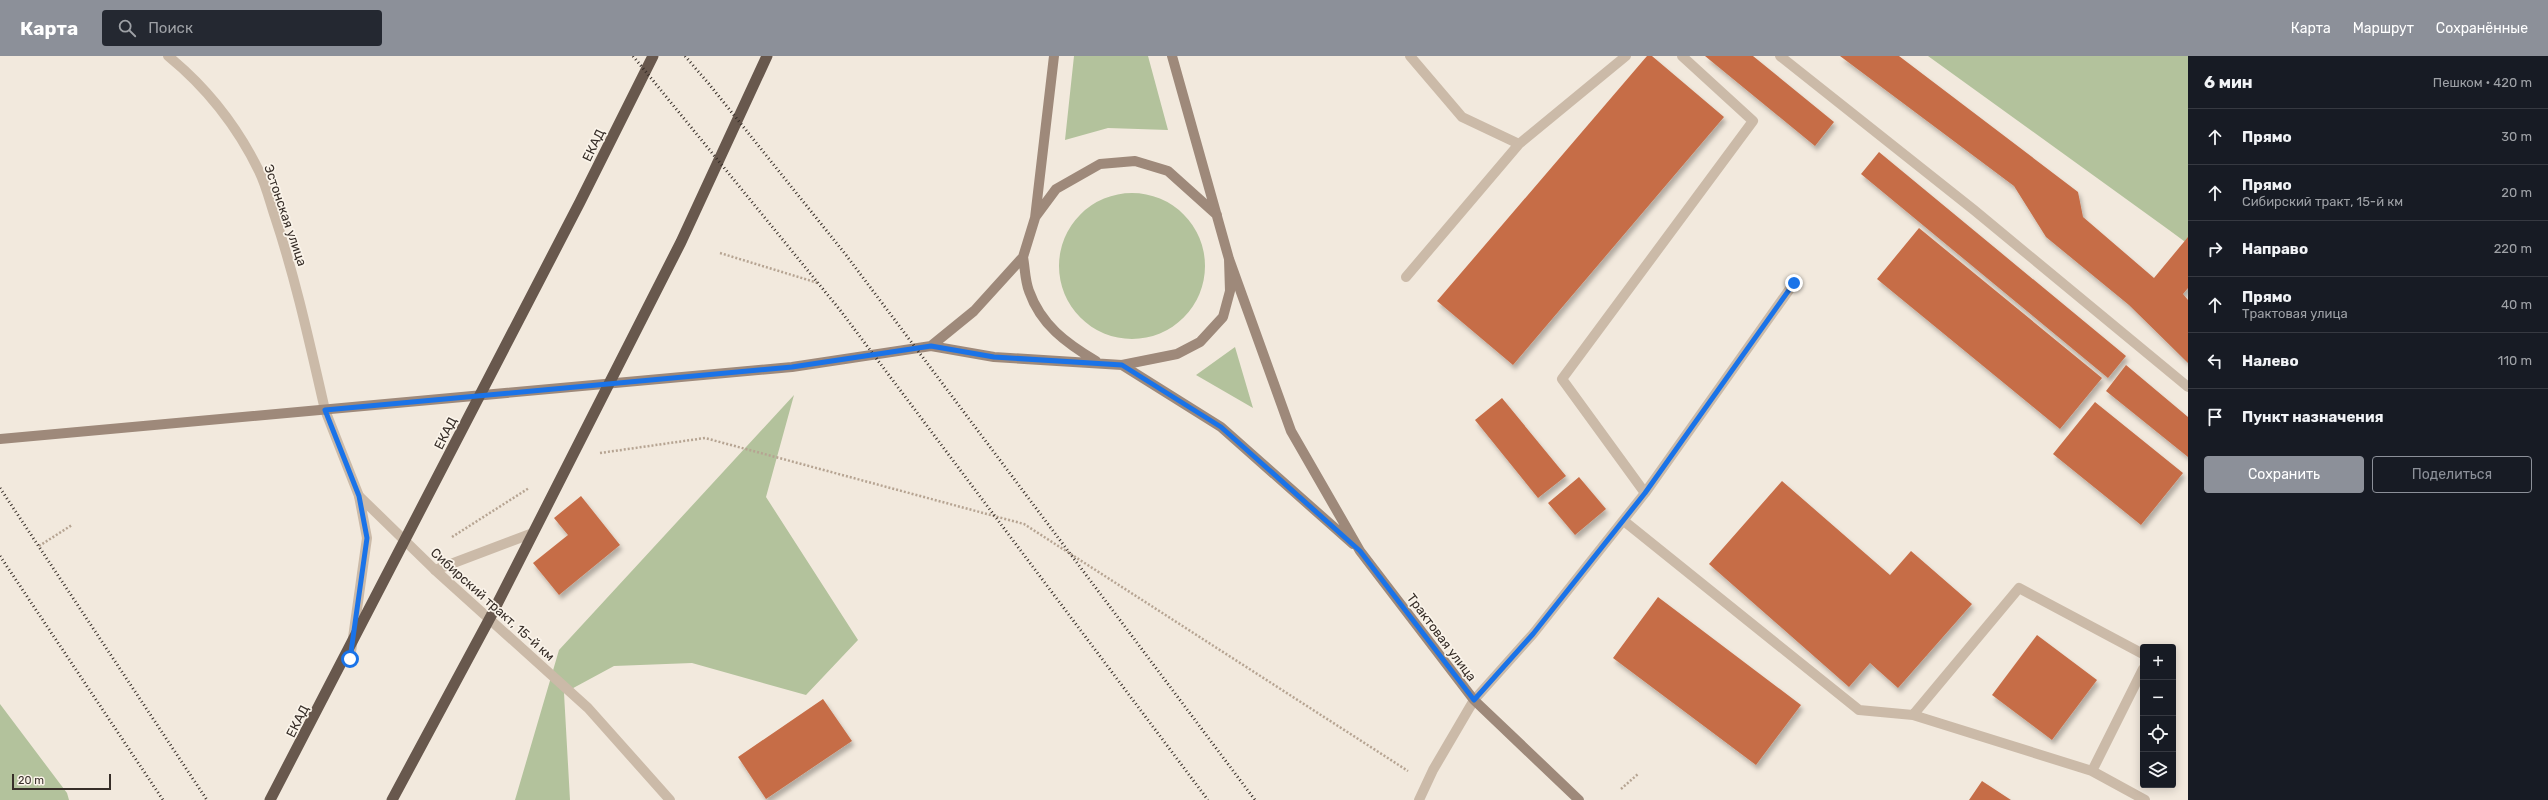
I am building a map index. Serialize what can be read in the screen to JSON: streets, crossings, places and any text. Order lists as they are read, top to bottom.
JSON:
{
  "streets": {
    "highway": ["ЕКАД"],
    "main road": ["Трактовая улица"],
    "street": ["Эстонская улица", "Сибирский тракт, 15-й км"]
  },
  "crossings": [
    ["Эстонская улица", "Сибирский тракт, 15-й км"]
  ],
  "scale_bar": "20 m",
  "page": {
    "header": "Карта",
    "search": "Поиск",
    "nav": ["Карта", "Маршрут", "Сохранённые"],
    "heading": ["6 мин", "Пешком · 420 m"],
    "list": [
      ["Прямо", "30 m"],
      ["Прямо", "Сибирский тракт, 15-й км", "20 m"],
      ["Направо", "220 m"],
      ["Прямо", "Трактовая улица", "40 m"],
      ["Налево", "110 m"],
      "Пункт назначения"
    ],
    "buttons": ["Сохранить", "Поделиться"],
    "map_buttons": ["+", "−"],
    "scale": "20 m"
  }
}
